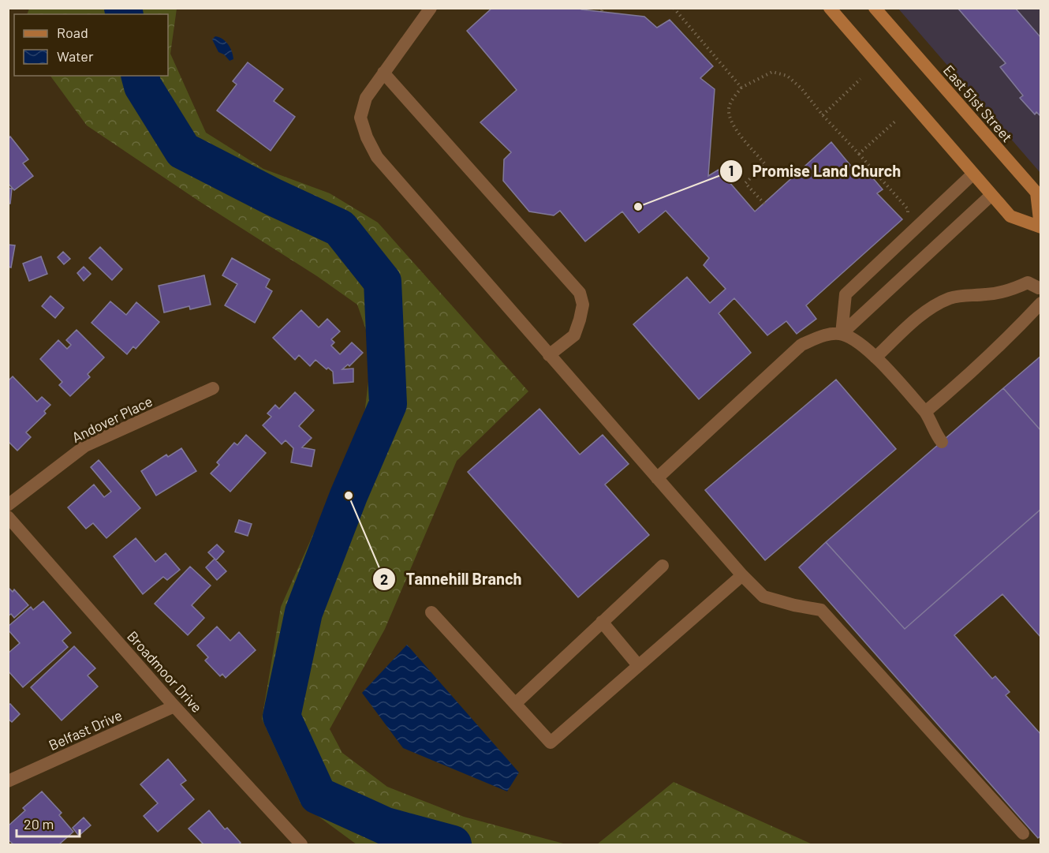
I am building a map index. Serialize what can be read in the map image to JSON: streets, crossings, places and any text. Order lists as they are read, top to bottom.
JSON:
{
  "streets": {
    "main road": ["East 51st Street"],
    "street": ["Andover Place", "Broadmoor Drive", "Belfast Drive"]
  },
  "crossings": [
    ["Broadmoor Drive", "Belfast Drive"]
  ],
  "places": ["Promise Land Church", "Tannehill Branch"],
  "legend": ["Road", "Water"],
  "scale_bar": "20 m"
}
